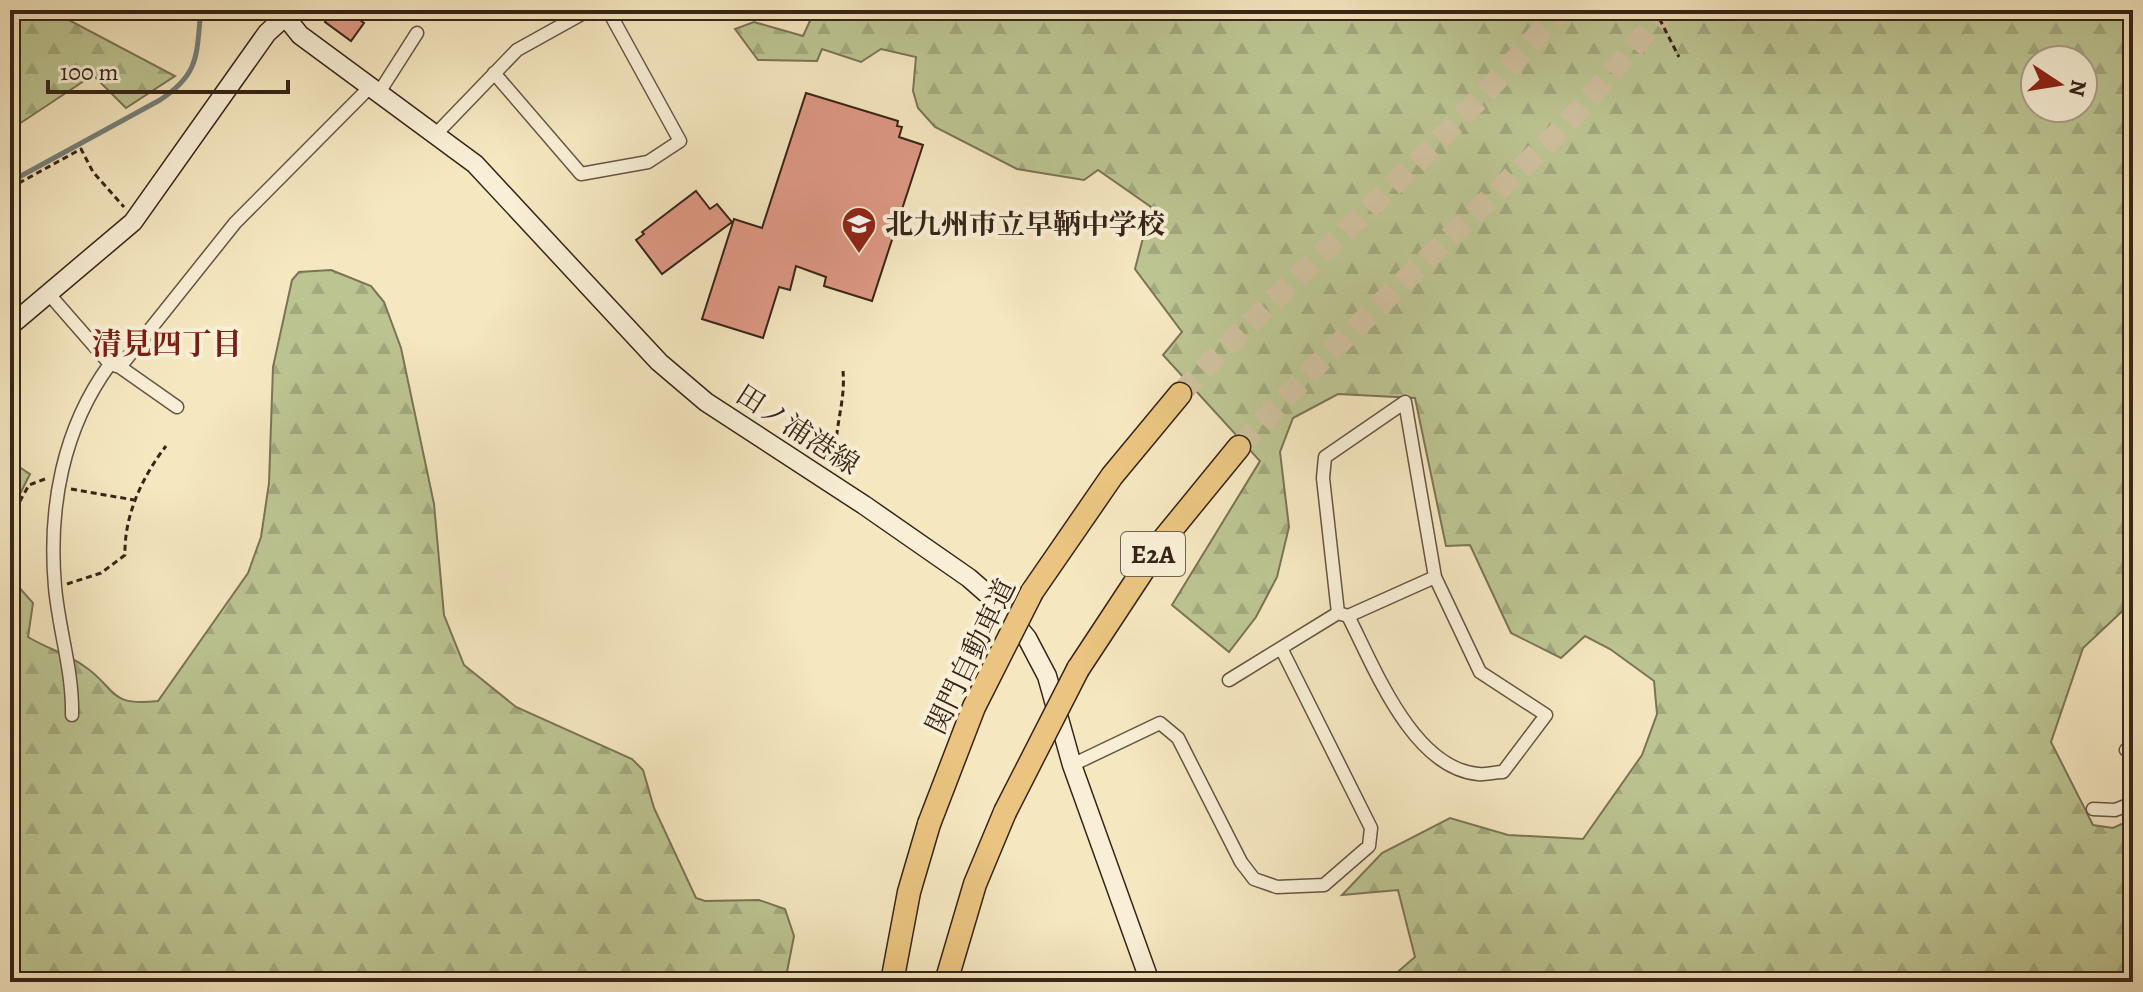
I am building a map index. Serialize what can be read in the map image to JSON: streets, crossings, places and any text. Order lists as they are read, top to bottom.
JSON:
{
  "streets": {
    "highway": ["E2A", "関門自動車道"],
    "main road": ["田ノ浦港線"]
  },
  "districts": ["清見四丁目"],
  "places": {
    "school or university": ["北九州市立早鞆中学校"]
  },
  "scale_bar": "100 m",
  "north": "right"
}
